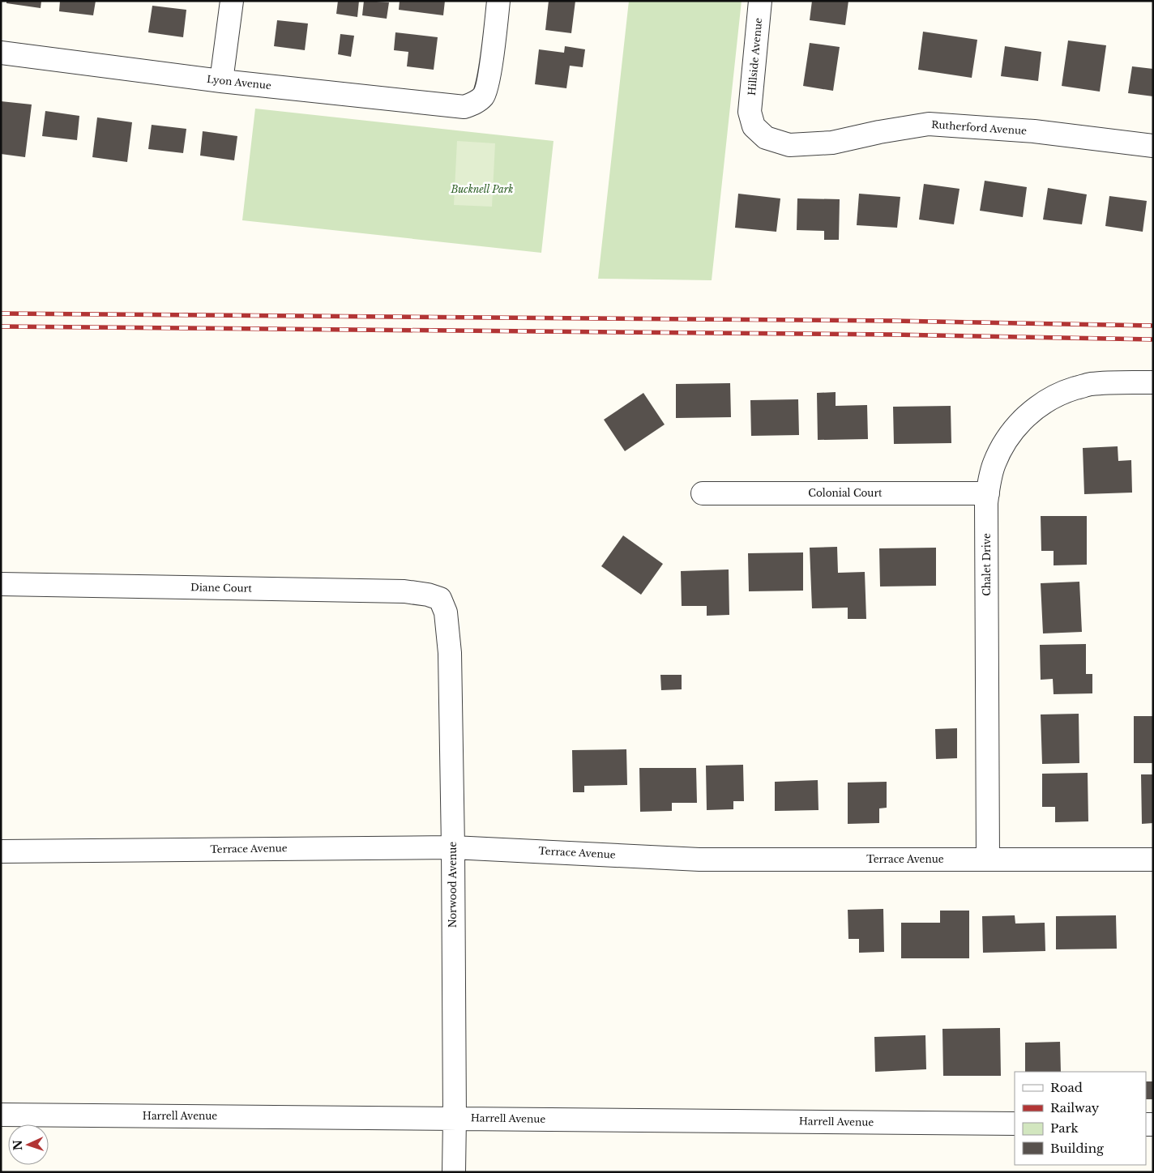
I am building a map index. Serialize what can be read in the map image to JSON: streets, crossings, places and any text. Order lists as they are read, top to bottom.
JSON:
{
  "streets": {
    "street": [
      "Hillside Avenue",
      "Lyon Avenue",
      "Rutherford Avenue",
      "Colonial Court",
      "Chalet Drive",
      "Diane Court",
      "Terrace Avenue",
      "Norwood Avenue",
      "Harrell Avenue"
    ]
  },
  "crossings": [
    ["Hillside Avenue", "Rutherford Avenue"],
    ["Colonial Court", "Chalet Drive"],
    ["Chalet Drive", "Terrace Avenue"],
    ["Diane Court", "Norwood Avenue"],
    ["Terrace Avenue", "Norwood Avenue"],
    ["Norwood Avenue", "Harrell Avenue"]
  ],
  "parks": ["Bucknell Park"],
  "legend": [
    "Road",
    "Railway",
    "Park",
    "Building"
  ],
  "north": "left"
}
